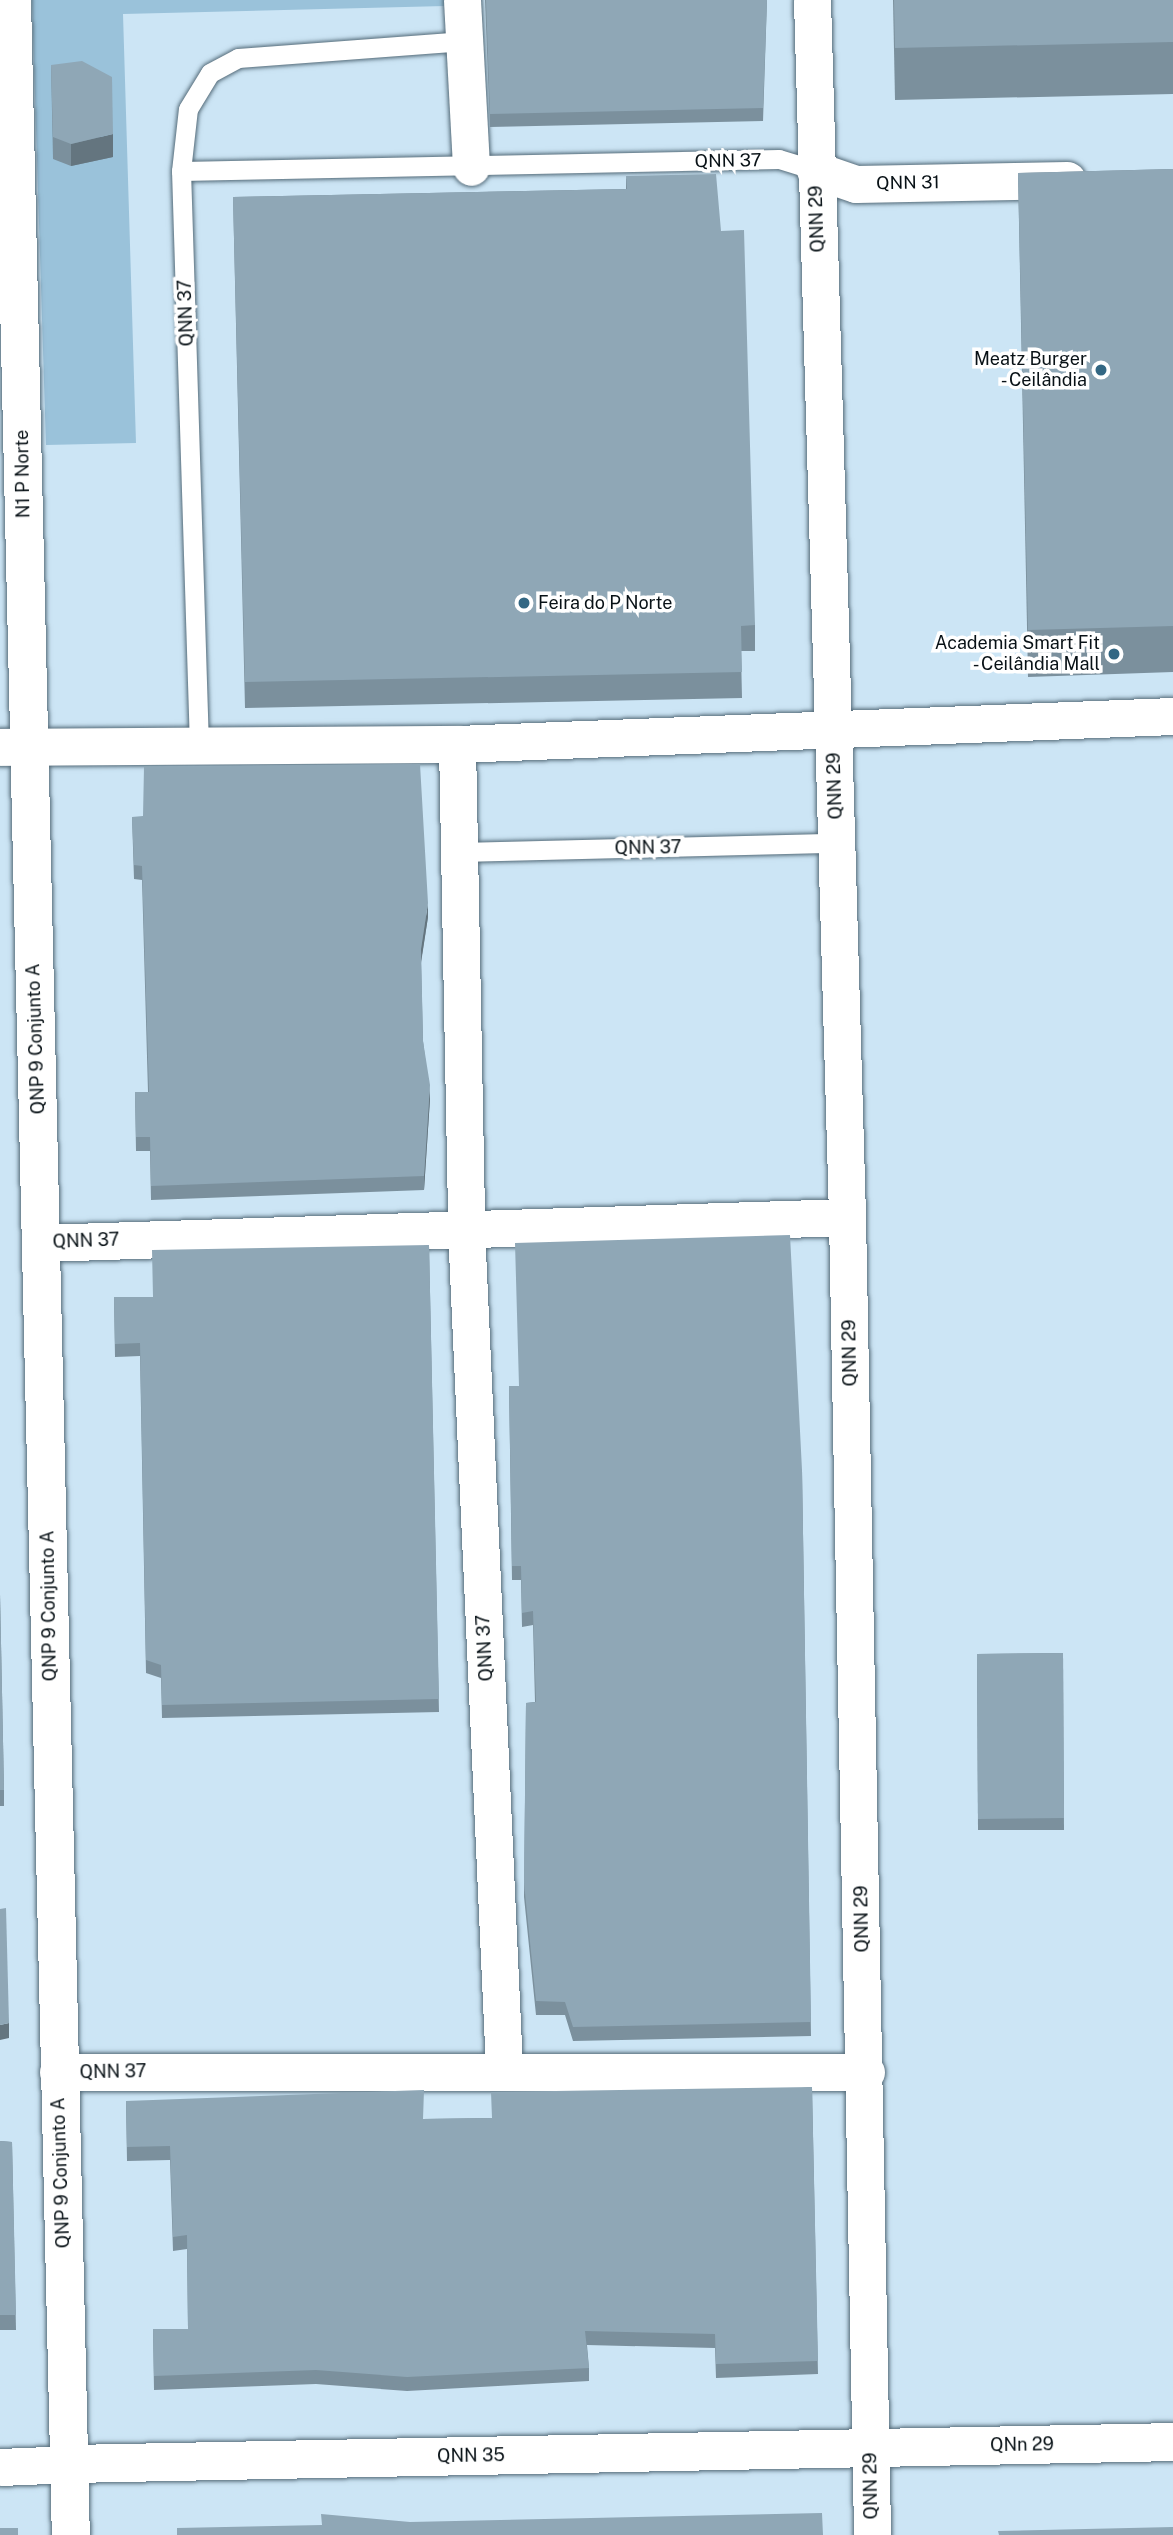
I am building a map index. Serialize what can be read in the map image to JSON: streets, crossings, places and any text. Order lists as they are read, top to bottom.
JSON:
{
  "streets": {
    "street": [
      "QNN 37",
      "QNN 31",
      "QNN 29",
      "N1 P Norte",
      "QNP 9 Conjunto A",
      "QNn 29",
      "QNN 35"
    ]
  },
  "crossings": [
    ["QNN 37", "QNN 31"],
    ["QNN 37", "QNN 29"],
    ["QNN 37", "QNP 9 Conjunto A"],
    ["QNN 31", "QNN 29"],
    ["QNN 29", "QNn 29"],
    ["QNN 29", "QNN 35"],
    ["N1 P Norte", "QNP 9 Conjunto A"],
    ["QNP 9 Conjunto A", "QNN 35"],
    ["QNn 29", "QNN 35"]
  ],
  "places": ["Meatz Burger - Ceilândia", "Feira do P Norte", "Academia Smart Fit - Ceilândia Mall"]
}
